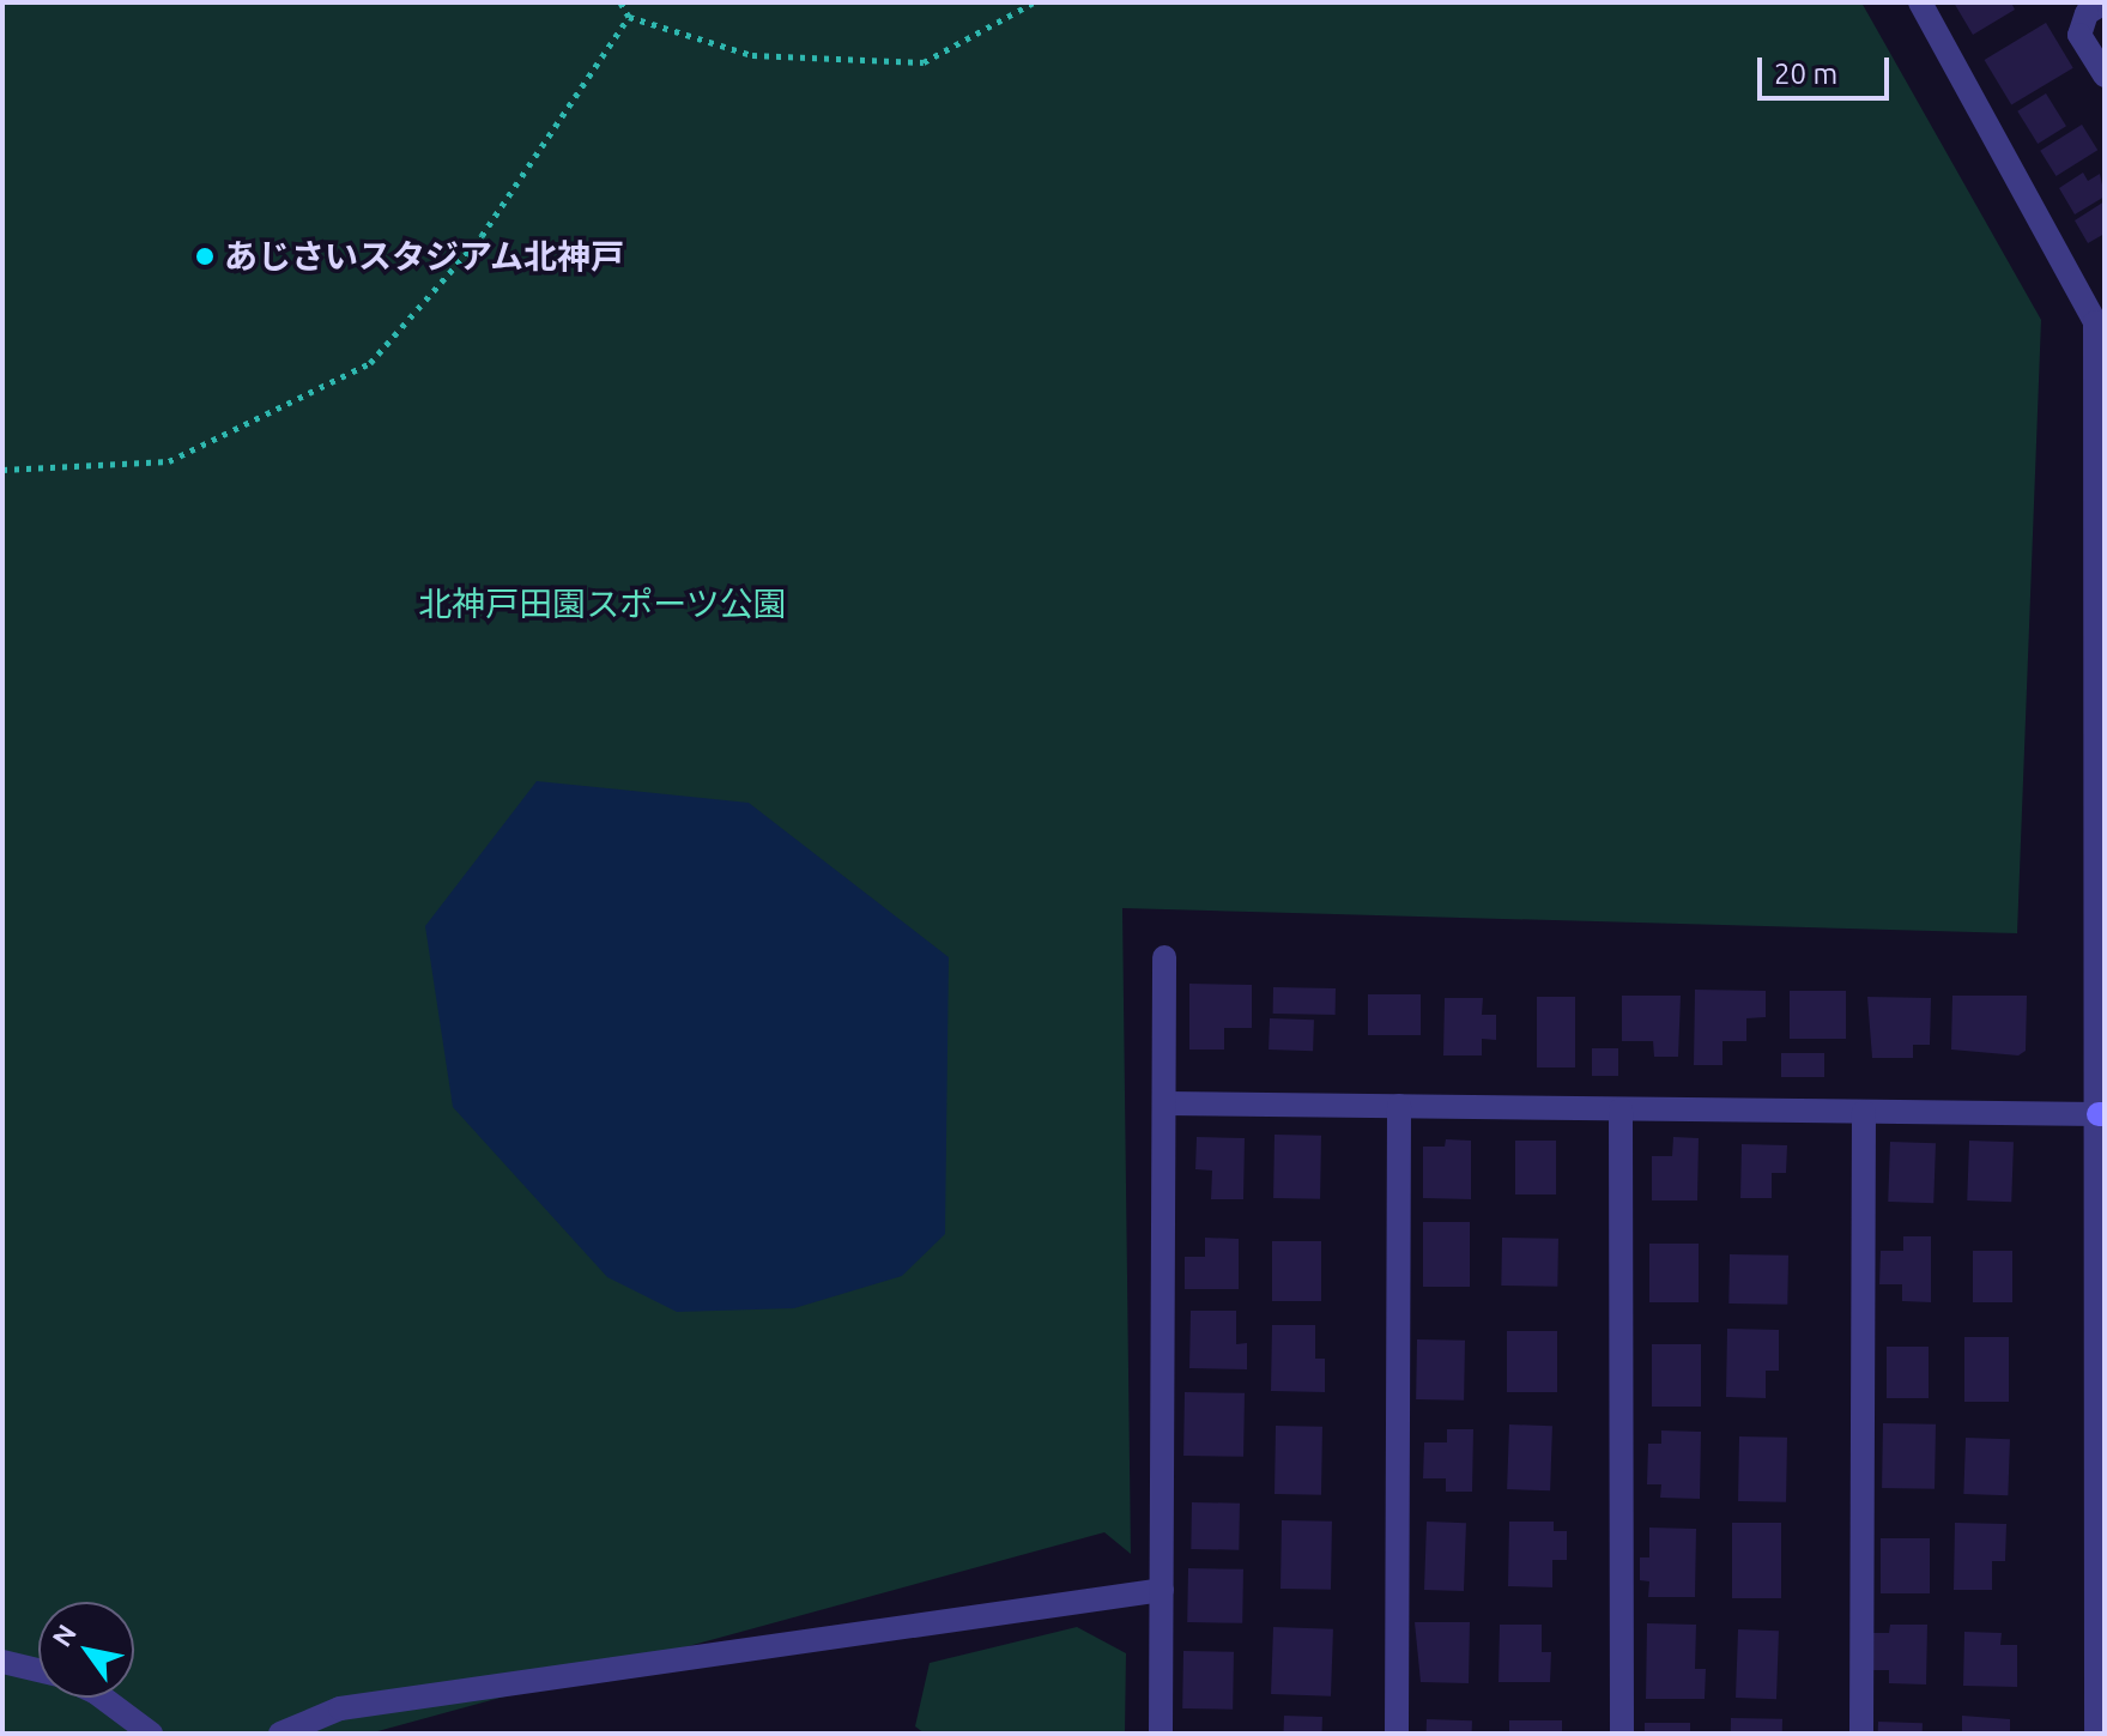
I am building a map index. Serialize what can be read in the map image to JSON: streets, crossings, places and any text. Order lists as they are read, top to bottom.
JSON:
{
  "parks": ["北神戸田園スポーツ公園"],
  "places": ["あじさいスタジアム北神戸"],
  "scale_bar": "20 m",
  "north": "top left"
}
